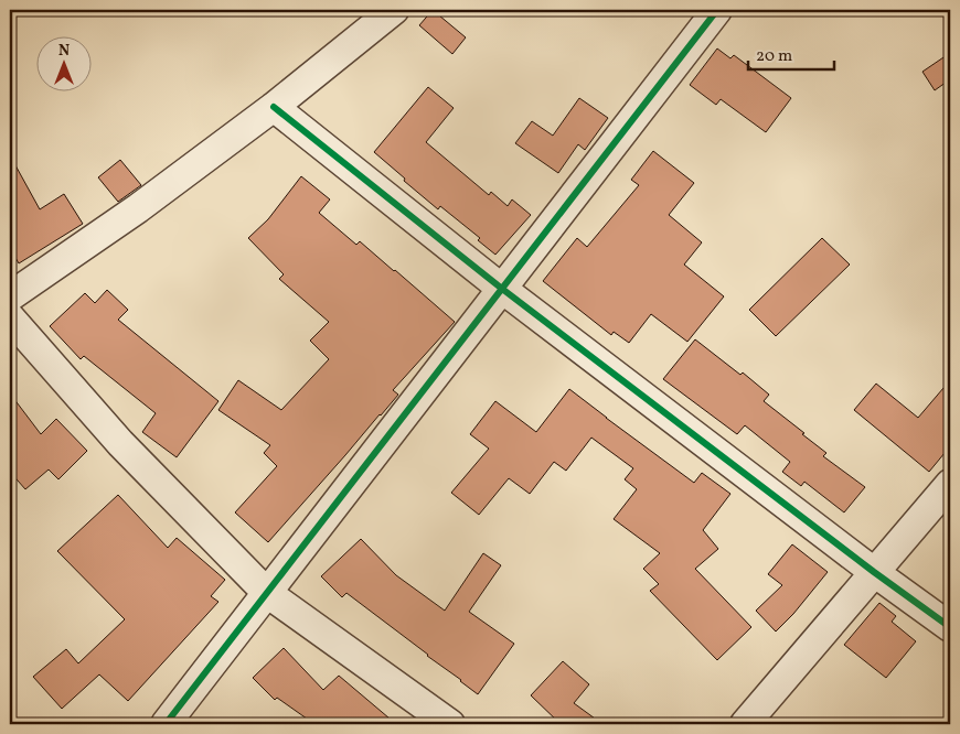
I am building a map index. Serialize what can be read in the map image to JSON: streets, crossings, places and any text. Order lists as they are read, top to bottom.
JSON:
{
  "scale_bar": "20 m",
  "north": "top"
}
